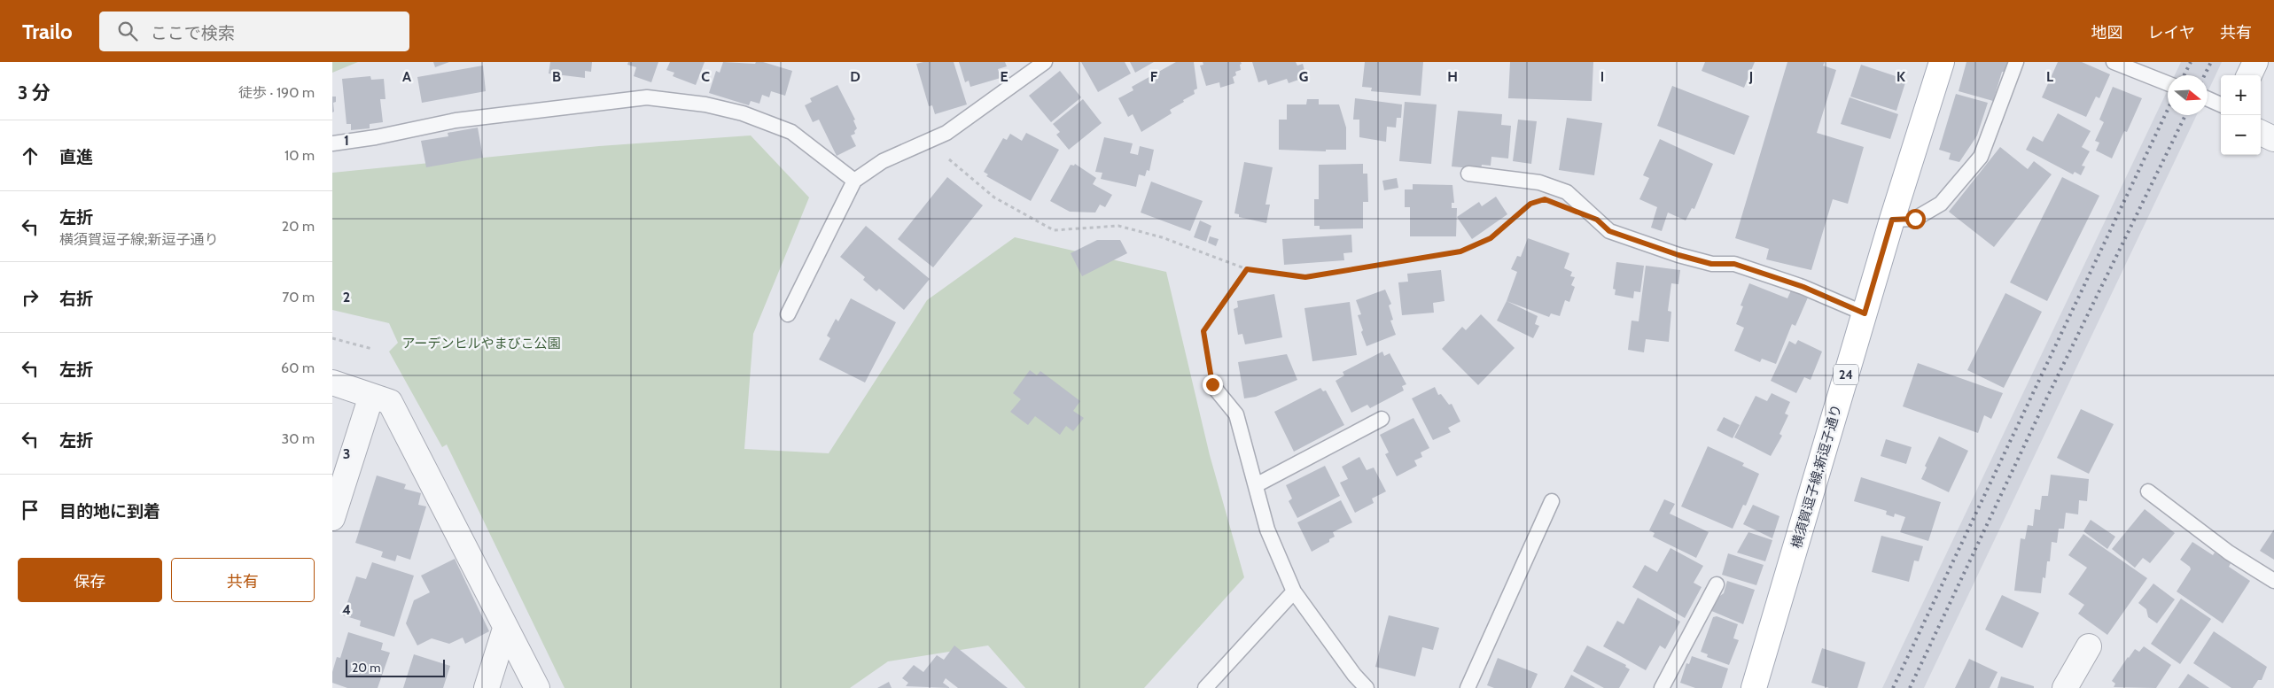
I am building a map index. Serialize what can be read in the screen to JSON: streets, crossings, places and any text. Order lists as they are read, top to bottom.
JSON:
{
  "streets": {
    "main road": ["24", "横須賀逗子線;新逗子通り"]
  },
  "parks": ["アーデンヒルやまびこ公園"],
  "scale_bar": "20 m",
  "north": "right",
  "page": {
    "header": "Trailo",
    "search": "ここで検索",
    "nav": ["地図", "レイヤ", "共有"],
    "heading": ["3 分", "徒歩 · 190 m"],
    "map_buttons": ["+", "−"],
    "list": [
      ["直進", "10 m"],
      ["左折", "横須賀逗子線;新逗子通り", "20 m"],
      ["右折", "70 m"],
      ["左折", "60 m"],
      ["左折", "30 m"],
      "目的地に到着"
    ],
    "buttons": ["保存", "共有"],
    "scale": "20 m"
  },
  "grid": {
    "columns": [
      "A",
      "B",
      "C",
      "D",
      "E",
      "F",
      "G",
      "H",
      "I",
      "J",
      "K",
      "L"
    ],
    "rows": [
      "1",
      "2",
      "3",
      "4"
    ]
  }
}
